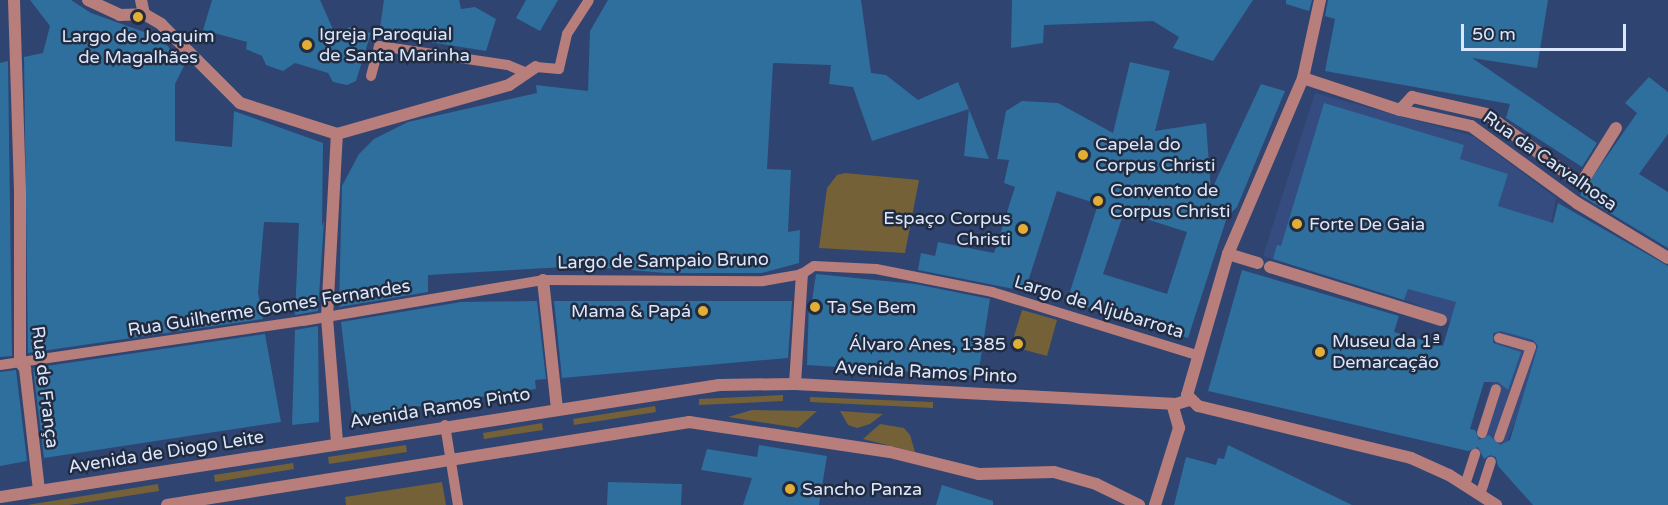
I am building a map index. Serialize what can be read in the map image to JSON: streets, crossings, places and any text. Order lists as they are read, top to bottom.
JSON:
{
  "streets": {
    "street": [
      "Rua da Carvalhosa",
      "Largo de Sampaio Bruno",
      "Avenida Ramos Pinto",
      "Rua de França",
      "Avenida de Diogo Leite"
    ],
    "lane": ["Largo de Aljubarrota", "Rua Guilherme Gomes Fernandes"]
  },
  "crossings": [
    ["Largo de Sampaio Bruno", "Largo de Aljubarrota"],
    ["Largo de Sampaio Bruno", "Rua Guilherme Gomes Fernandes"],
    ["Largo de Sampaio Bruno", "Avenida Ramos Pinto"],
    ["Rua Guilherme Gomes Fernandes", "Rua de França"],
    ["Avenida Ramos Pinto", "Avenida de Diogo Leite"],
    ["Rua de França", "Avenida de Diogo Leite"]
  ],
  "places": [
    "Largo de Joaquim de Magalhães",
    "Igreja Paroquial de Santa Marinha",
    "Capela do Corpus Christi",
    "Convento de Corpus Christi",
    "Forte De Gaia",
    "Espaço Corpus Christi",
    "Ta Se Bem",
    "Mama & Papá",
    "Álvaro Anes, 1385",
    "Museu da 1ª Demarcação",
    "Sancho Panza"
  ],
  "scale_bar": "50 m"
}
